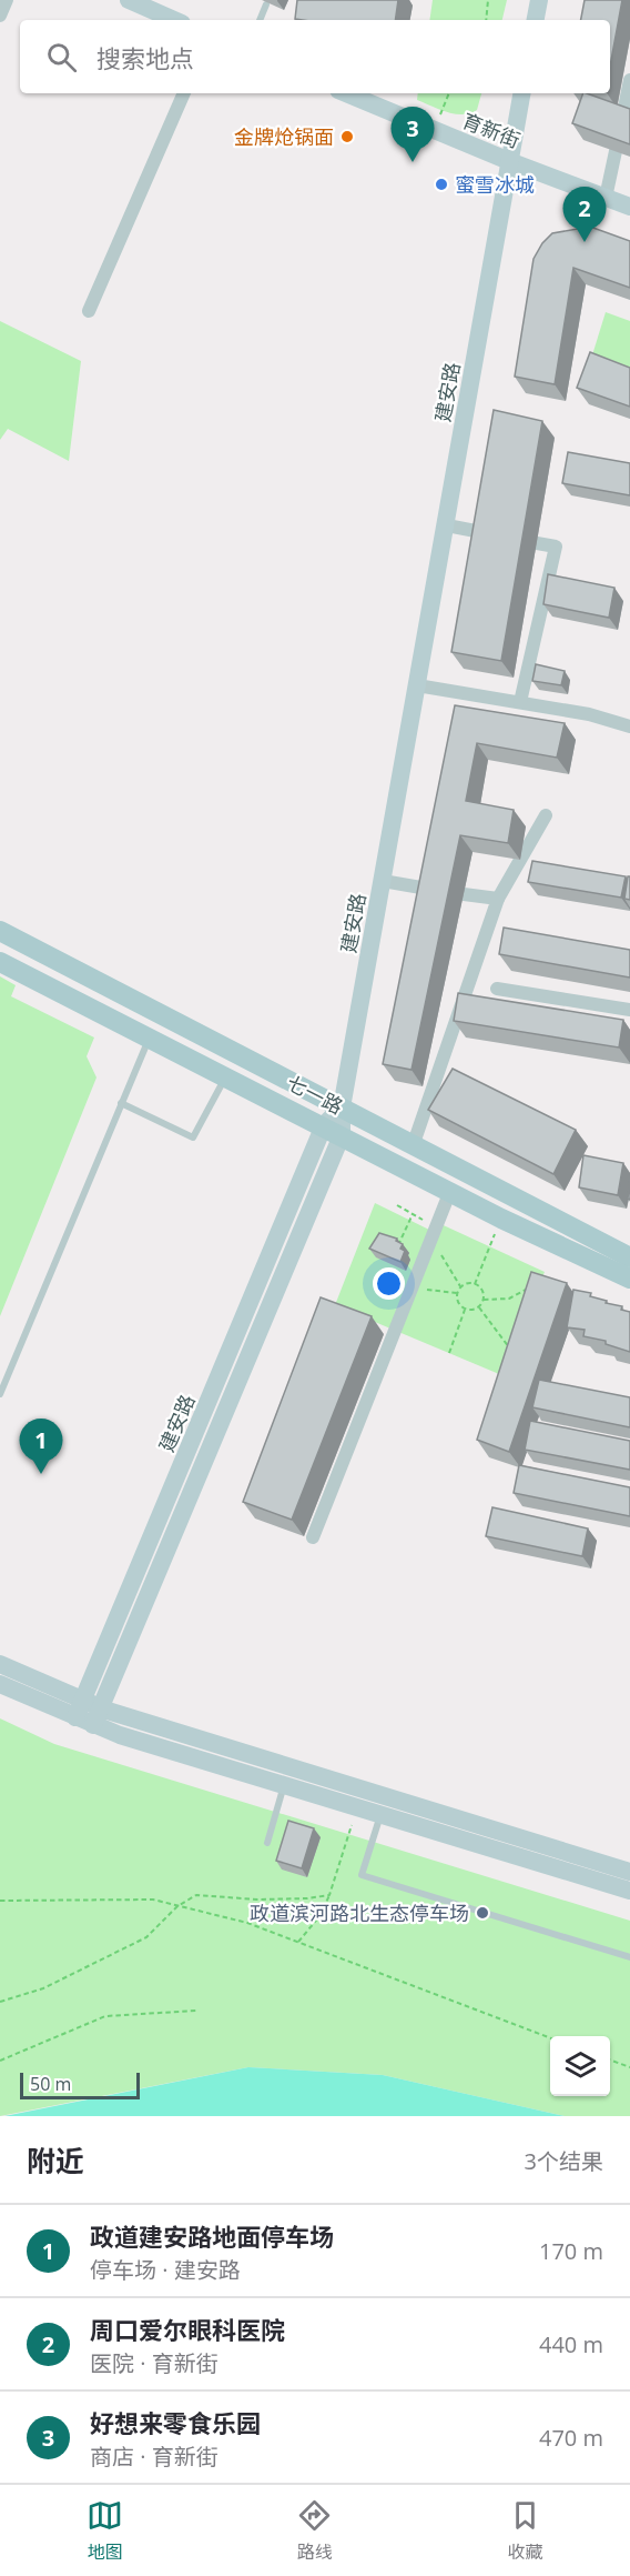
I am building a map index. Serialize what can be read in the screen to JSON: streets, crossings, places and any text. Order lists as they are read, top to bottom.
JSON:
{
  "streets": {
    "main road": ["七一路"],
    "street": ["育新街", "建安路"]
  },
  "crossings": [
    ["育新街", "建安路"],
    ["建安路", "七一路"]
  ],
  "places": ["金牌炝锅面", "蜜雪冰城", "政道滨河路北生态停车场"],
  "scale_bar": "50 m",
  "page": {
    "search": "搜索地点",
    "pins": ["3", "2", "1"],
    "scale": "50 m",
    "heading": ["附近", "3个结果"],
    "list": [
      {
        "mark": "1",
        "name": "政道建安路地面停车场",
        "note": "停车场 · 建安路",
        "value": "170 m"
      },
      {
        "mark": "2",
        "name": "周口爱尔眼科医院",
        "note": "医院 · 育新街",
        "value": "440 m"
      },
      {
        "mark": "3",
        "name": "好想来零食乐园",
        "note": "商店 · 育新街",
        "value": "470 m"
      }
    ],
    "nav": ["地图", "路线", "收藏"]
  }
}
